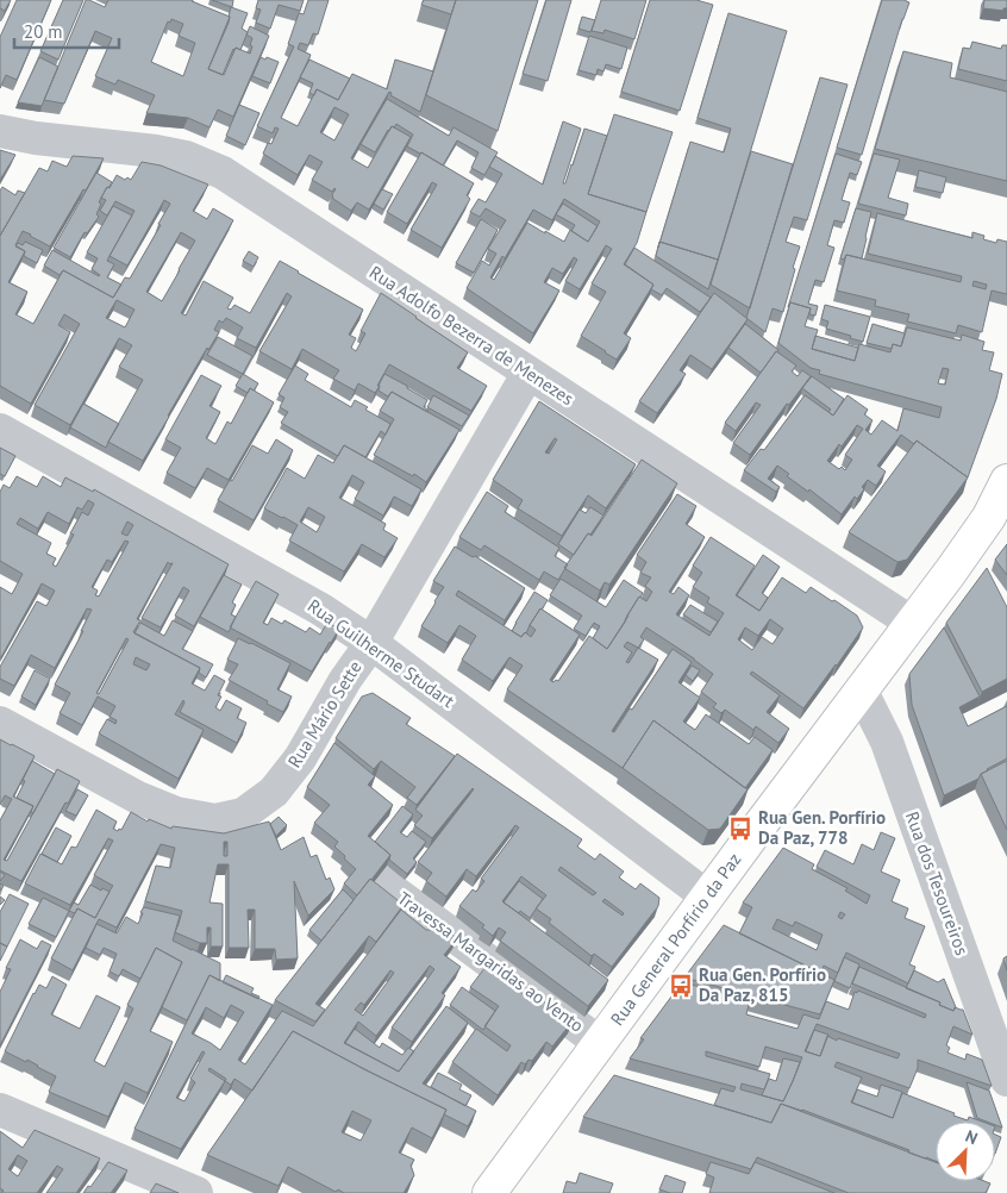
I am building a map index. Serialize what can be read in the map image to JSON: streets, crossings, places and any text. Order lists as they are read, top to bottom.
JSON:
{
  "streets": {
    "street": [
      "Rua Adolfo Bezerra de Menezes",
      "Rua Guilherme Studart",
      "Rua Mário Sette",
      "Rua dos Tesoureiros",
      "Rua General Porfírio da Paz",
      "Travessa Margaridas ao Vento"
    ]
  },
  "crossings": [
    ["Rua Adolfo Bezerra de Menezes", "Rua Mário Sette"],
    ["Rua Adolfo Bezerra de Menezes", "Rua General Porfírio da Paz"],
    ["Rua Guilherme Studart", "Rua Mário Sette"],
    ["Rua Guilherme Studart", "Rua General Porfírio da Paz"],
    ["Rua dos Tesoureiros", "Rua General Porfírio da Paz"],
    ["Rua General Porfírio da Paz", "Travessa Margaridas ao Vento"]
  ],
  "places": {
    "bus stop": ["Rua Gen. Porfírio Da Paz, 778", "Rua Gen. Porfírio Da Paz, 815"]
  },
  "scale_bar": "20 m",
  "north": "top right"
}
